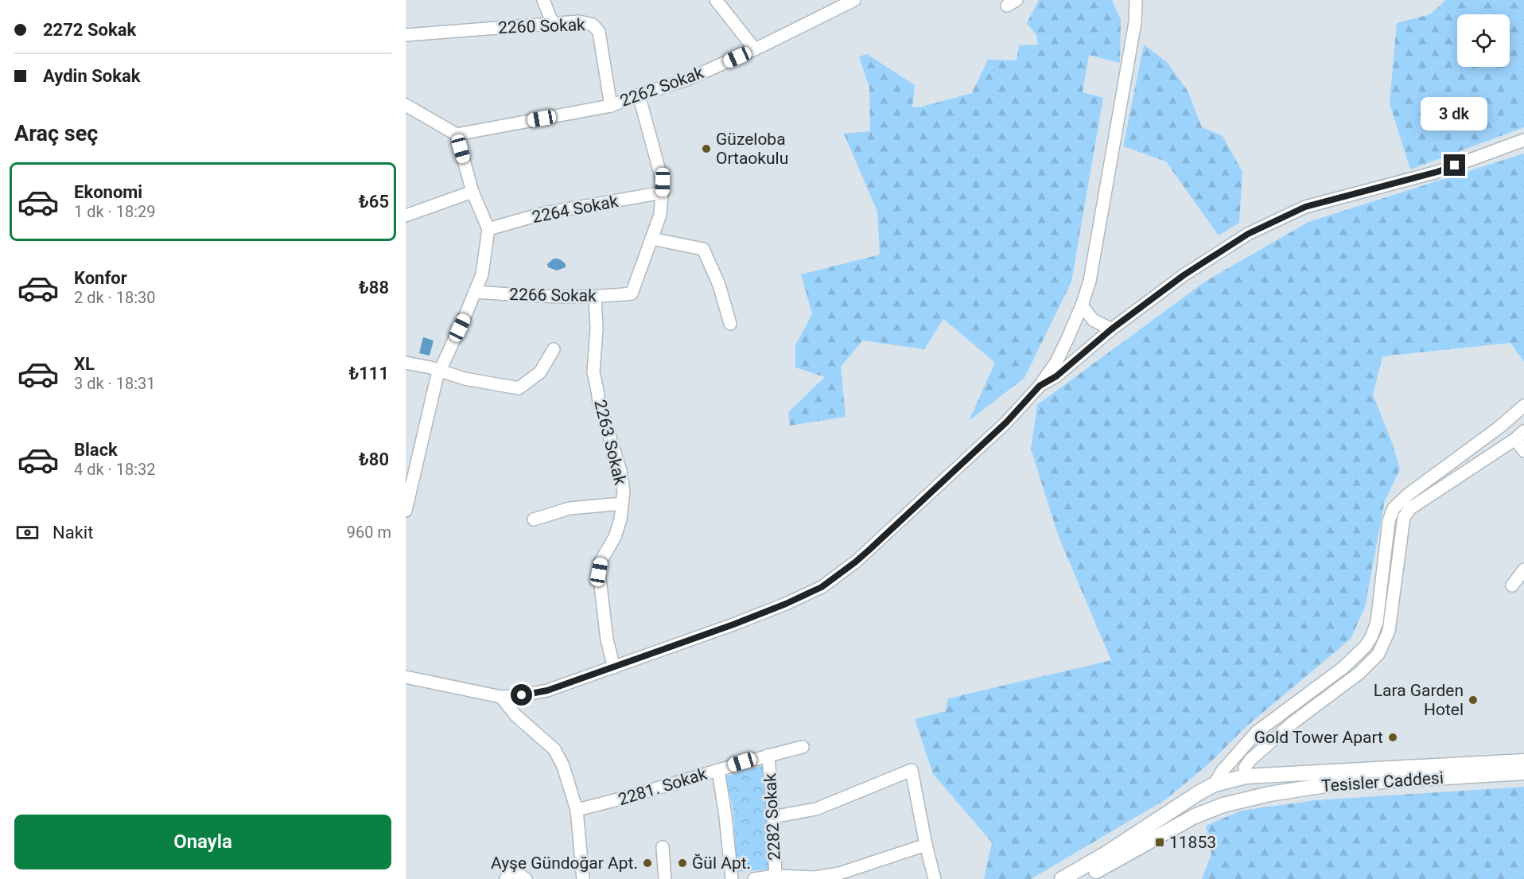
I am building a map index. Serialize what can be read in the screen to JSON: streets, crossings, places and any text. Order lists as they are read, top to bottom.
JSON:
{
  "streets": {
    "main road": ["Tesisler Caddesi"],
    "street": [
      "2260 Sokak",
      "2262 Sokak",
      "2264 Sokak",
      "2266 Sokak",
      "2263 Sokak",
      "2281. Sokak",
      "2282 Sokak"
    ]
  },
  "crossings": [
    ["2260 Sokak", "2262 Sokak"],
    ["2266 Sokak", "2263 Sokak"],
    ["2281. Sokak", "2282 Sokak"]
  ],
  "places": {
    "other": [
      "Güzeloba Ortaokulu",
      "Lara Garden Hotel",
      "Gold Tower Apart",
      "Ayşe Gündoğar Apt.",
      "Ğül Apt."
    ],
    "transit": ["11853"]
  },
  "page": {
    "banner": ["2272 Sokak", "Aydin Sokak"],
    "bubble": "3 dk",
    "heading": "Araç seç",
    "list": [
      {
        "name": "Ekonomi",
        "note": "1 dk · 18:29",
        "value": "₺65"
      },
      {
        "name": "Konfor",
        "note": "2 dk · 18:30",
        "value": "₺88"
      },
      {
        "name": "XL",
        "note": "3 dk · 18:31",
        "value": "₺111"
      },
      {
        "name": "Black",
        "note": "4 dk · 18:32",
        "value": "₺80"
      }
    ],
    "pay": ["Nakit", "960 m"],
    "buttons": "Onayla"
  }
}
